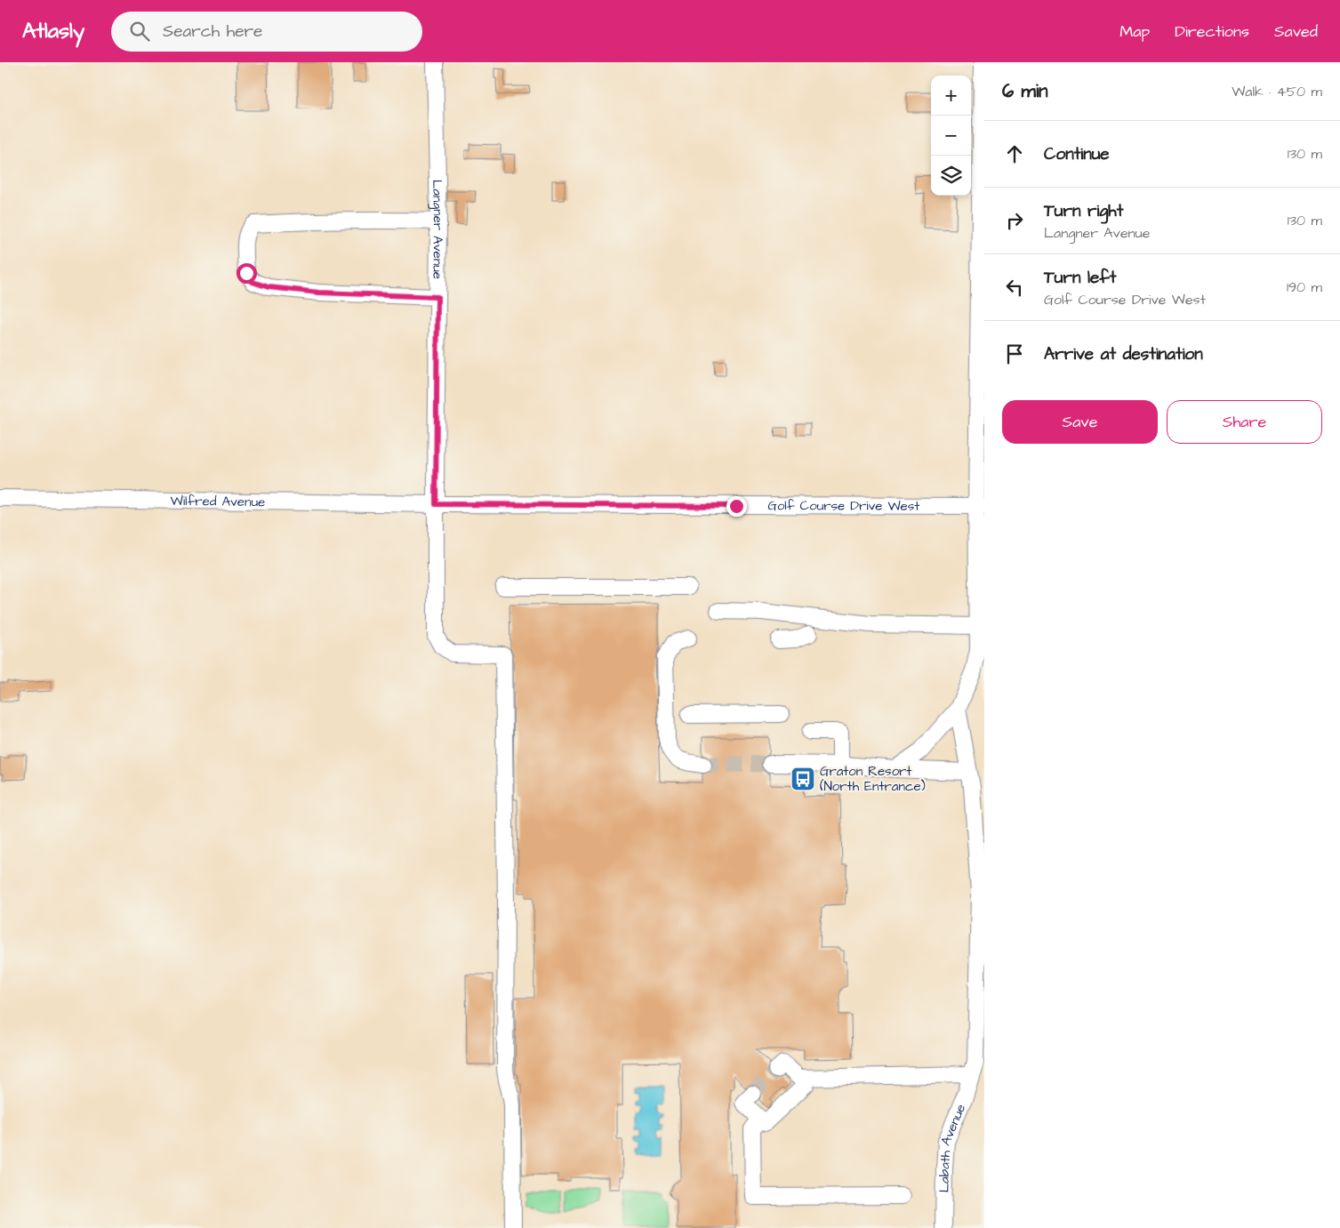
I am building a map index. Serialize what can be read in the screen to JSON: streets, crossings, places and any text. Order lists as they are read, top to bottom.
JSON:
{
  "streets": {
    "street": [
      "Langner Avenue",
      "Wilfred Avenue",
      "Golf Course Drive West",
      "Labath Avenue"
    ]
  },
  "crossings": [
    ["Langner Avenue", "Wilfred Avenue"],
    ["Langner Avenue", "Golf Course Drive West"],
    ["Wilfred Avenue", "Golf Course Drive West"]
  ],
  "places": {
    "bus stop": ["Graton Resort (North Entrance)"]
  },
  "page": {
    "header": "Atlasly",
    "search": "Search here",
    "nav": ["Map", "Directions", "Saved"],
    "heading": ["6 min", "Walk · 450 m"],
    "map_buttons": ["+", "−"],
    "list": [
      ["Continue", "130 m"],
      ["Turn right", "Langner Avenue", "130 m"],
      ["Turn left", "Golf Course Drive West", "190 m"],
      "Arrive at destination"
    ],
    "buttons": ["Save", "Share"]
  }
}
